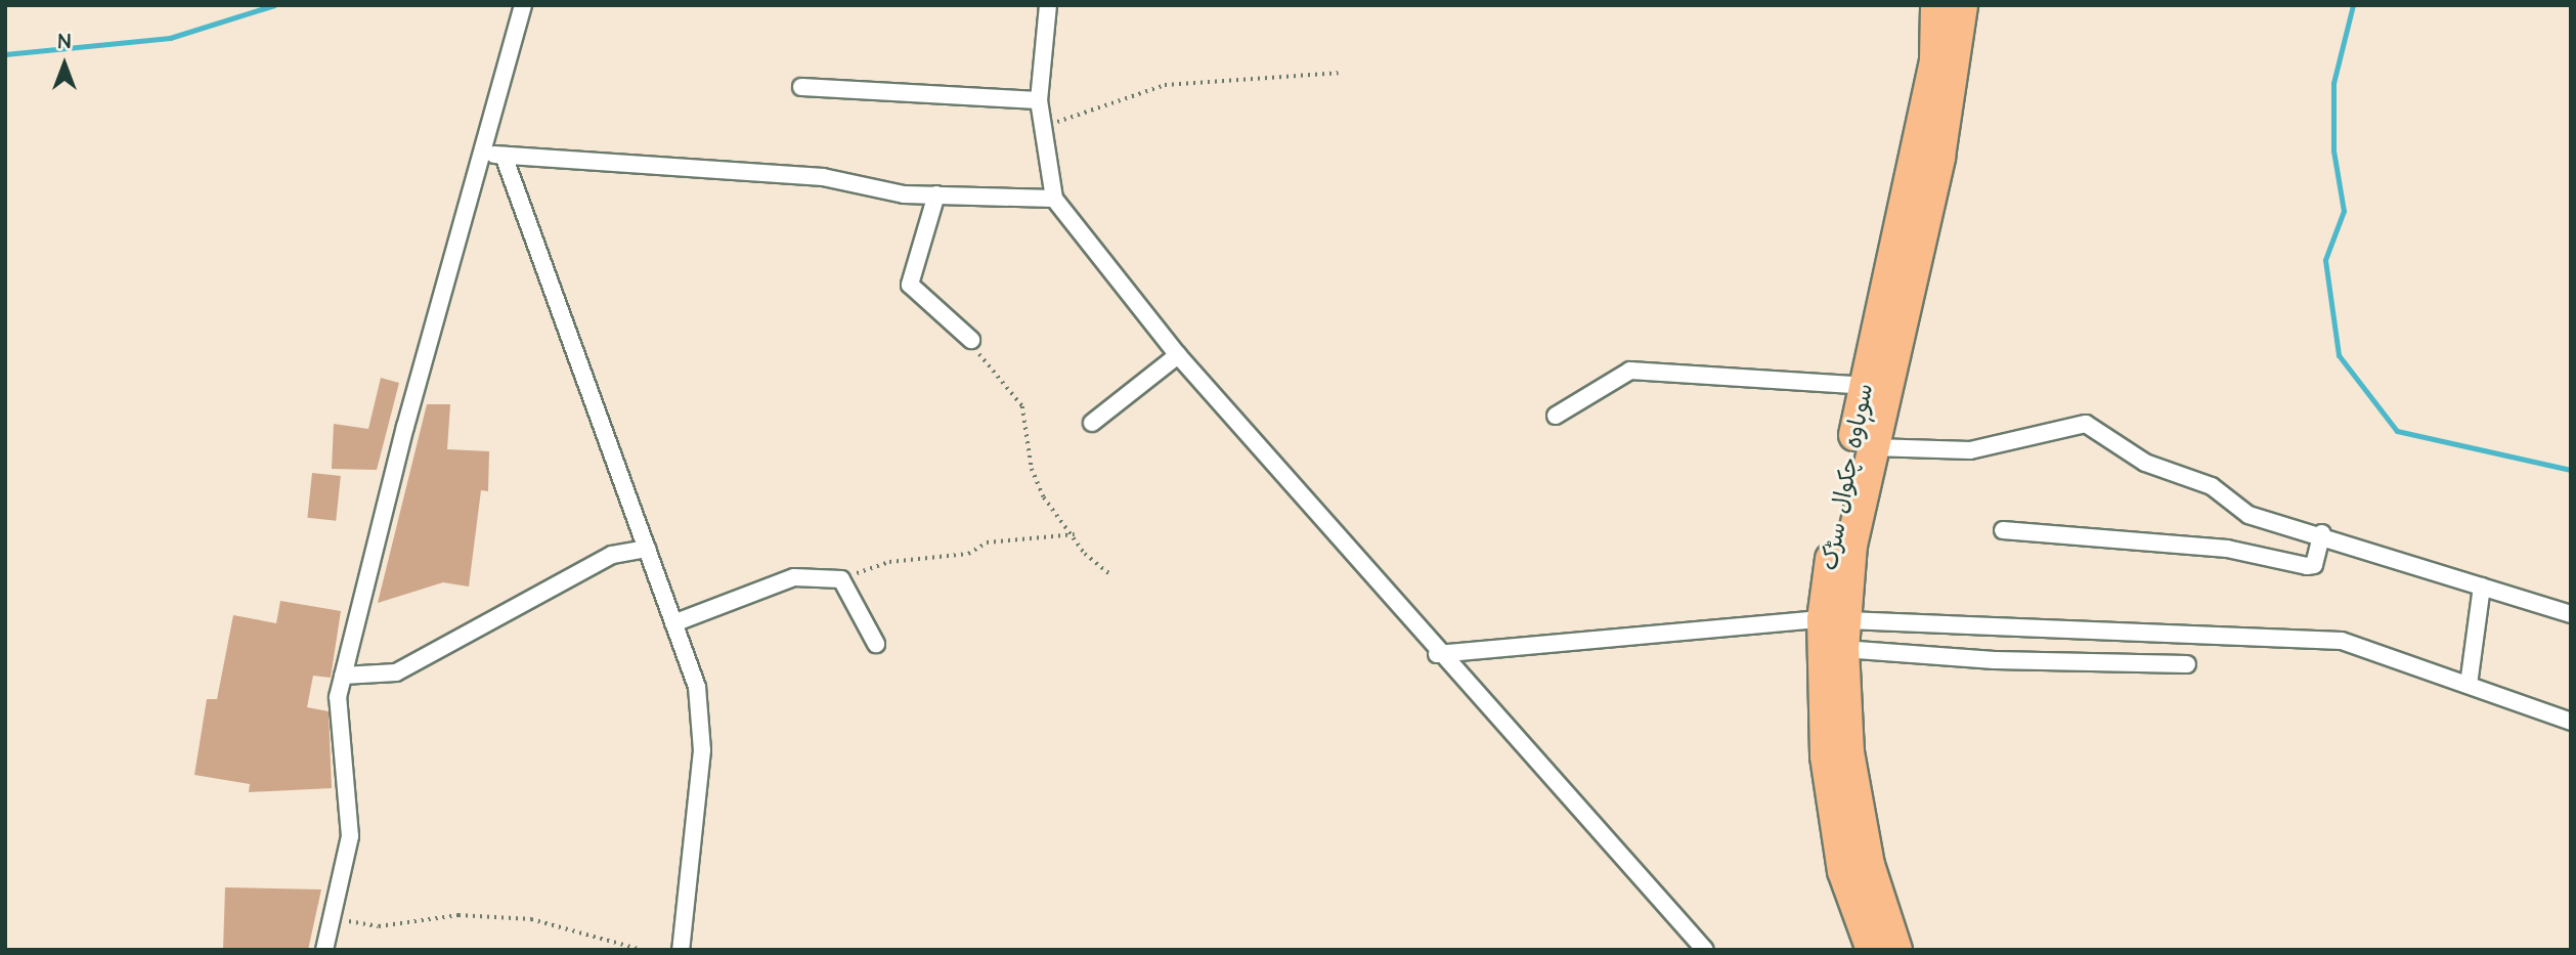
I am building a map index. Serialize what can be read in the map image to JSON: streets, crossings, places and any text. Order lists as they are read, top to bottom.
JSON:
{
  "streets": {
    "highway": ["سوہاوہ چکوال سڑک"]
  },
  "north": "top"
}
